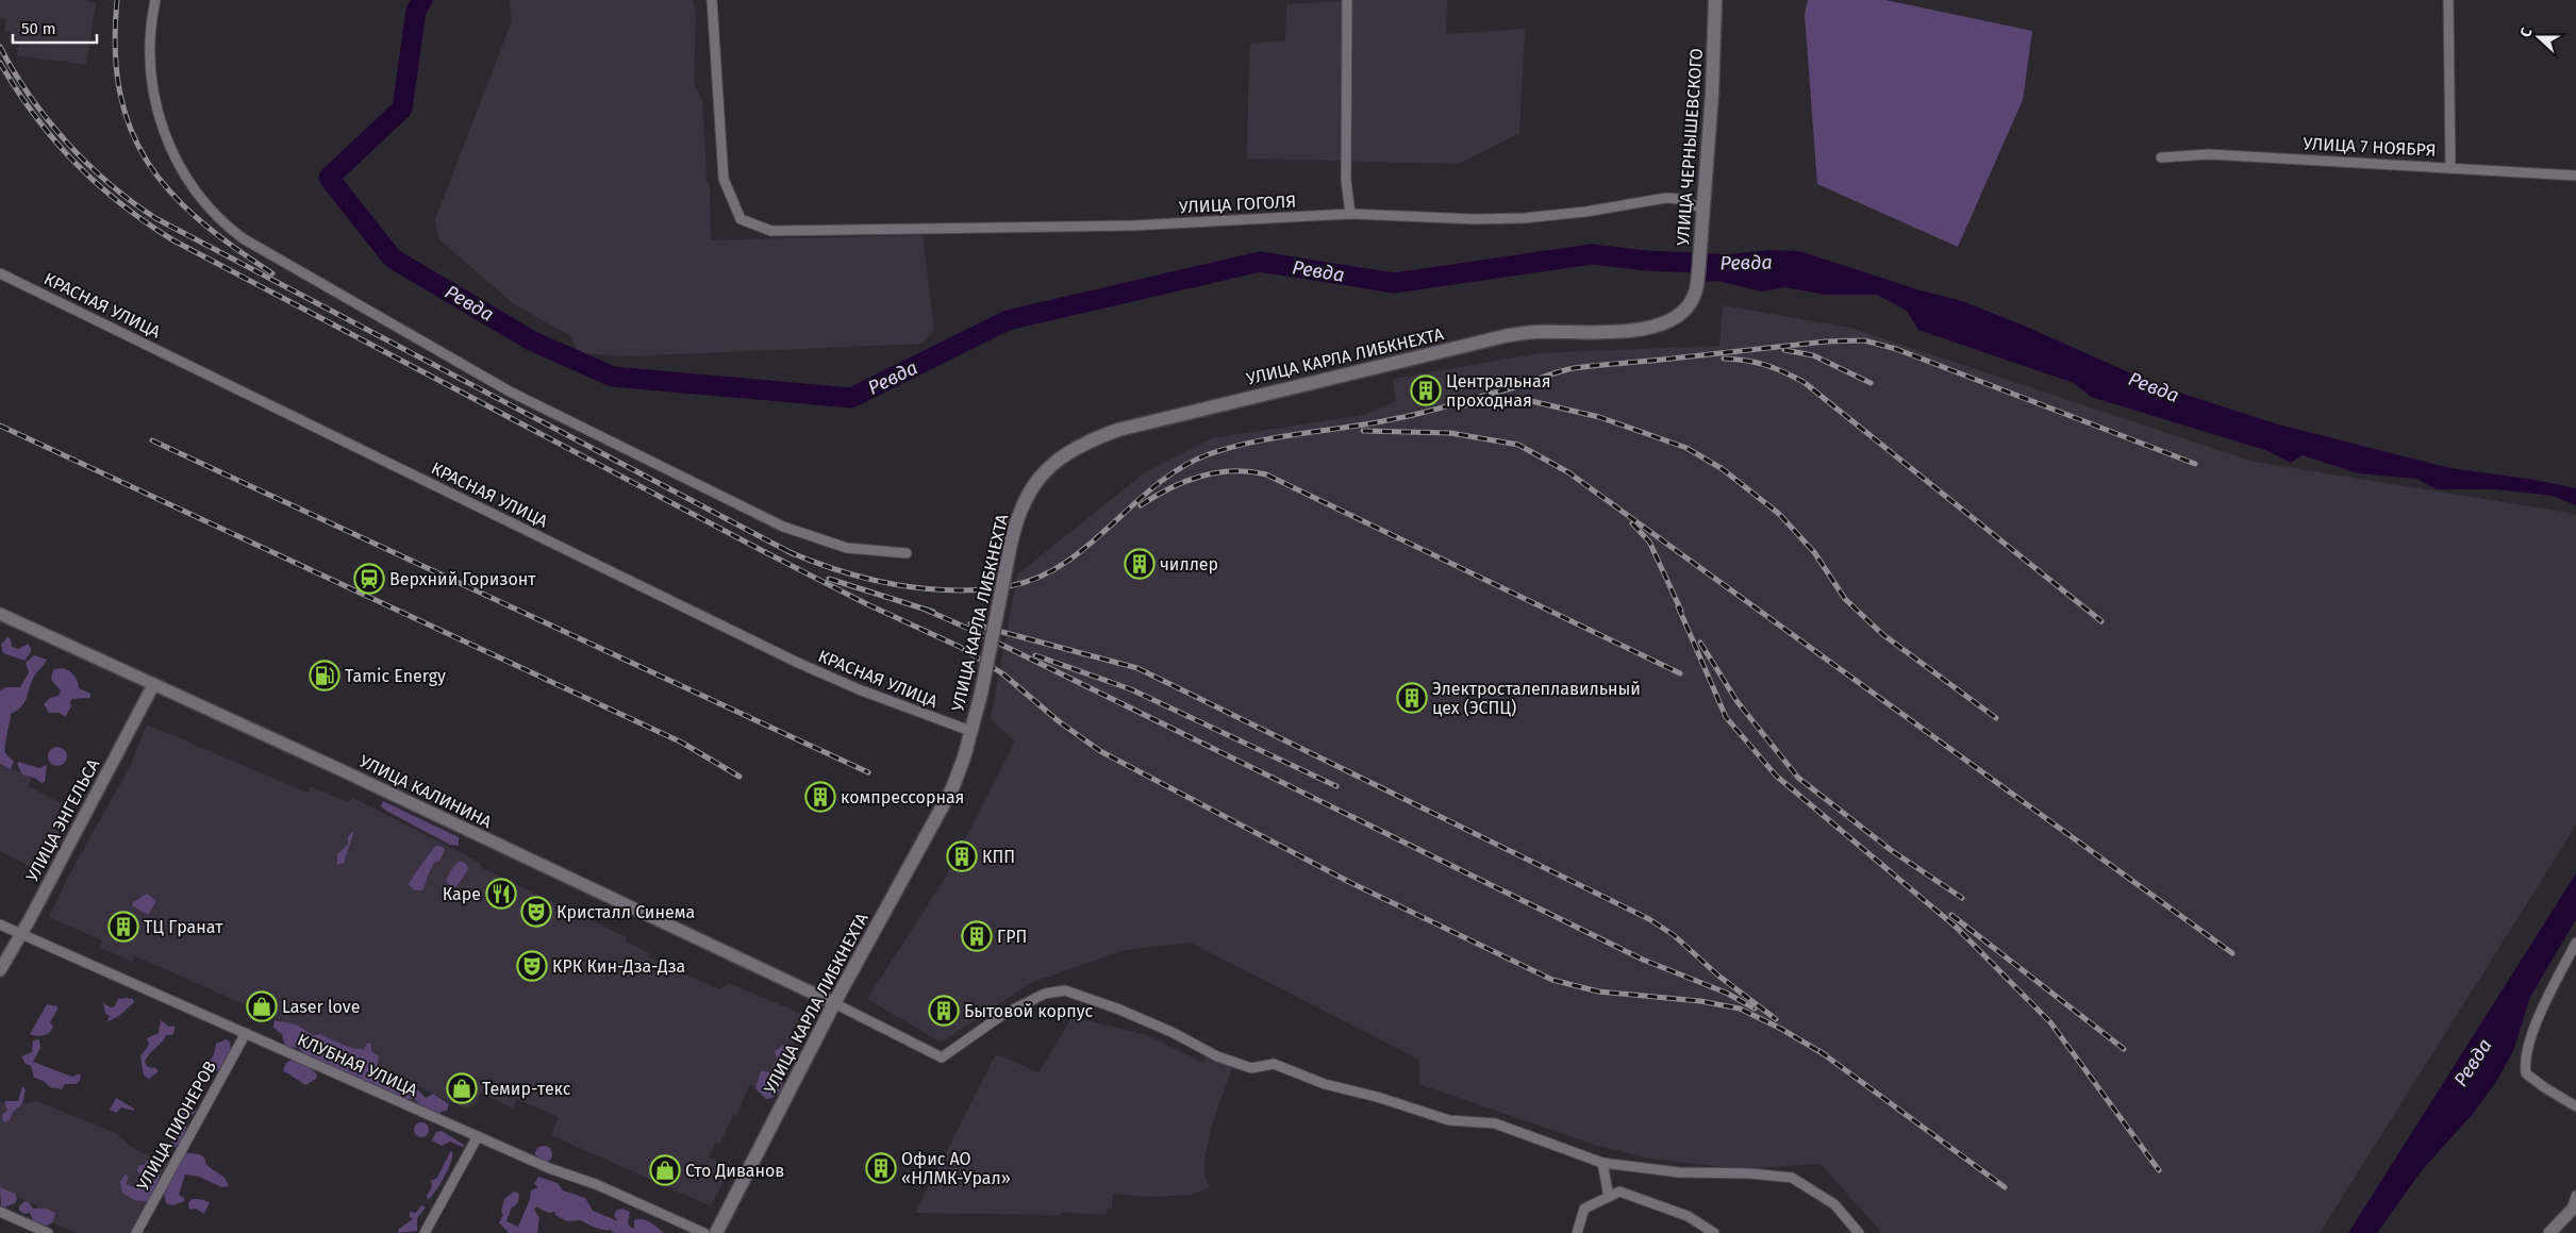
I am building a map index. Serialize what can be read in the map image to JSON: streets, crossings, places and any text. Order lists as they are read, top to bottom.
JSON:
{
  "streets": {
    "main road": ["УЛИЦА ЧЕРНЫШЕВСКОГО", "УЛИЦА КАРЛА ЛИБКНЕХТА"],
    "street": [
      "УЛИЦА 7 НОЯБРЯ",
      "УЛИЦА ГОГОЛЯ",
      "КРАСНАЯ УЛИЦА",
      "УЛИЦА КАЛИНИНА",
      "УЛИЦА ЭНГЕЛЬСА",
      "КЛУБНАЯ УЛИЦА",
      "УЛИЦА ПИОНЕРОВ"
    ]
  },
  "crossings": [
    ["УЛИЦА ЧЕРНЫШЕВСКОГО", "УЛИЦА ГОГОЛЯ"],
    ["УЛИЦА ЧЕРНЫШЕВСКОГО", "УЛИЦА КАРЛА ЛИБКНЕХТА"],
    ["КРАСНАЯ УЛИЦА", "УЛИЦА КАРЛА ЛИБКНЕХТА"],
    ["УЛИЦА КАРЛА ЛИБКНЕХТА", "УЛИЦА КАЛИНИНА"],
    ["УЛИЦА КАЛИНИНА", "УЛИЦА ЭНГЕЛЬСА"],
    ["УЛИЦА ЭНГЕЛЬСА", "КЛУБНАЯ УЛИЦА"],
    ["КЛУБНАЯ УЛИЦА", "УЛИЦА ПИОНЕРОВ"]
  ],
  "water": ["Ревда"],
  "places": {
    "building": [
      "Центральная проходная",
      "чиллер",
      "Электросталеплавильный цех (ЭСПЦ)",
      "компрессорная",
      "КПП",
      "ТЦ Гранат",
      "ГРП",
      "Бытовой корпус",
      "Офис АО «НЛМК-Урал»"
    ],
    "station": ["Верхний Горизонт"],
    "fuel station": ["Tamic Energy"],
    "restaurant": ["Каре"],
    "theatre": ["Кристалл Синема", "КРК Кин-Дза-Дза"],
    "shop": ["Laser love", "Темир-текс", "Сто Диванов"]
  },
  "scale_bar": "50 m",
  "north": "left"
}
